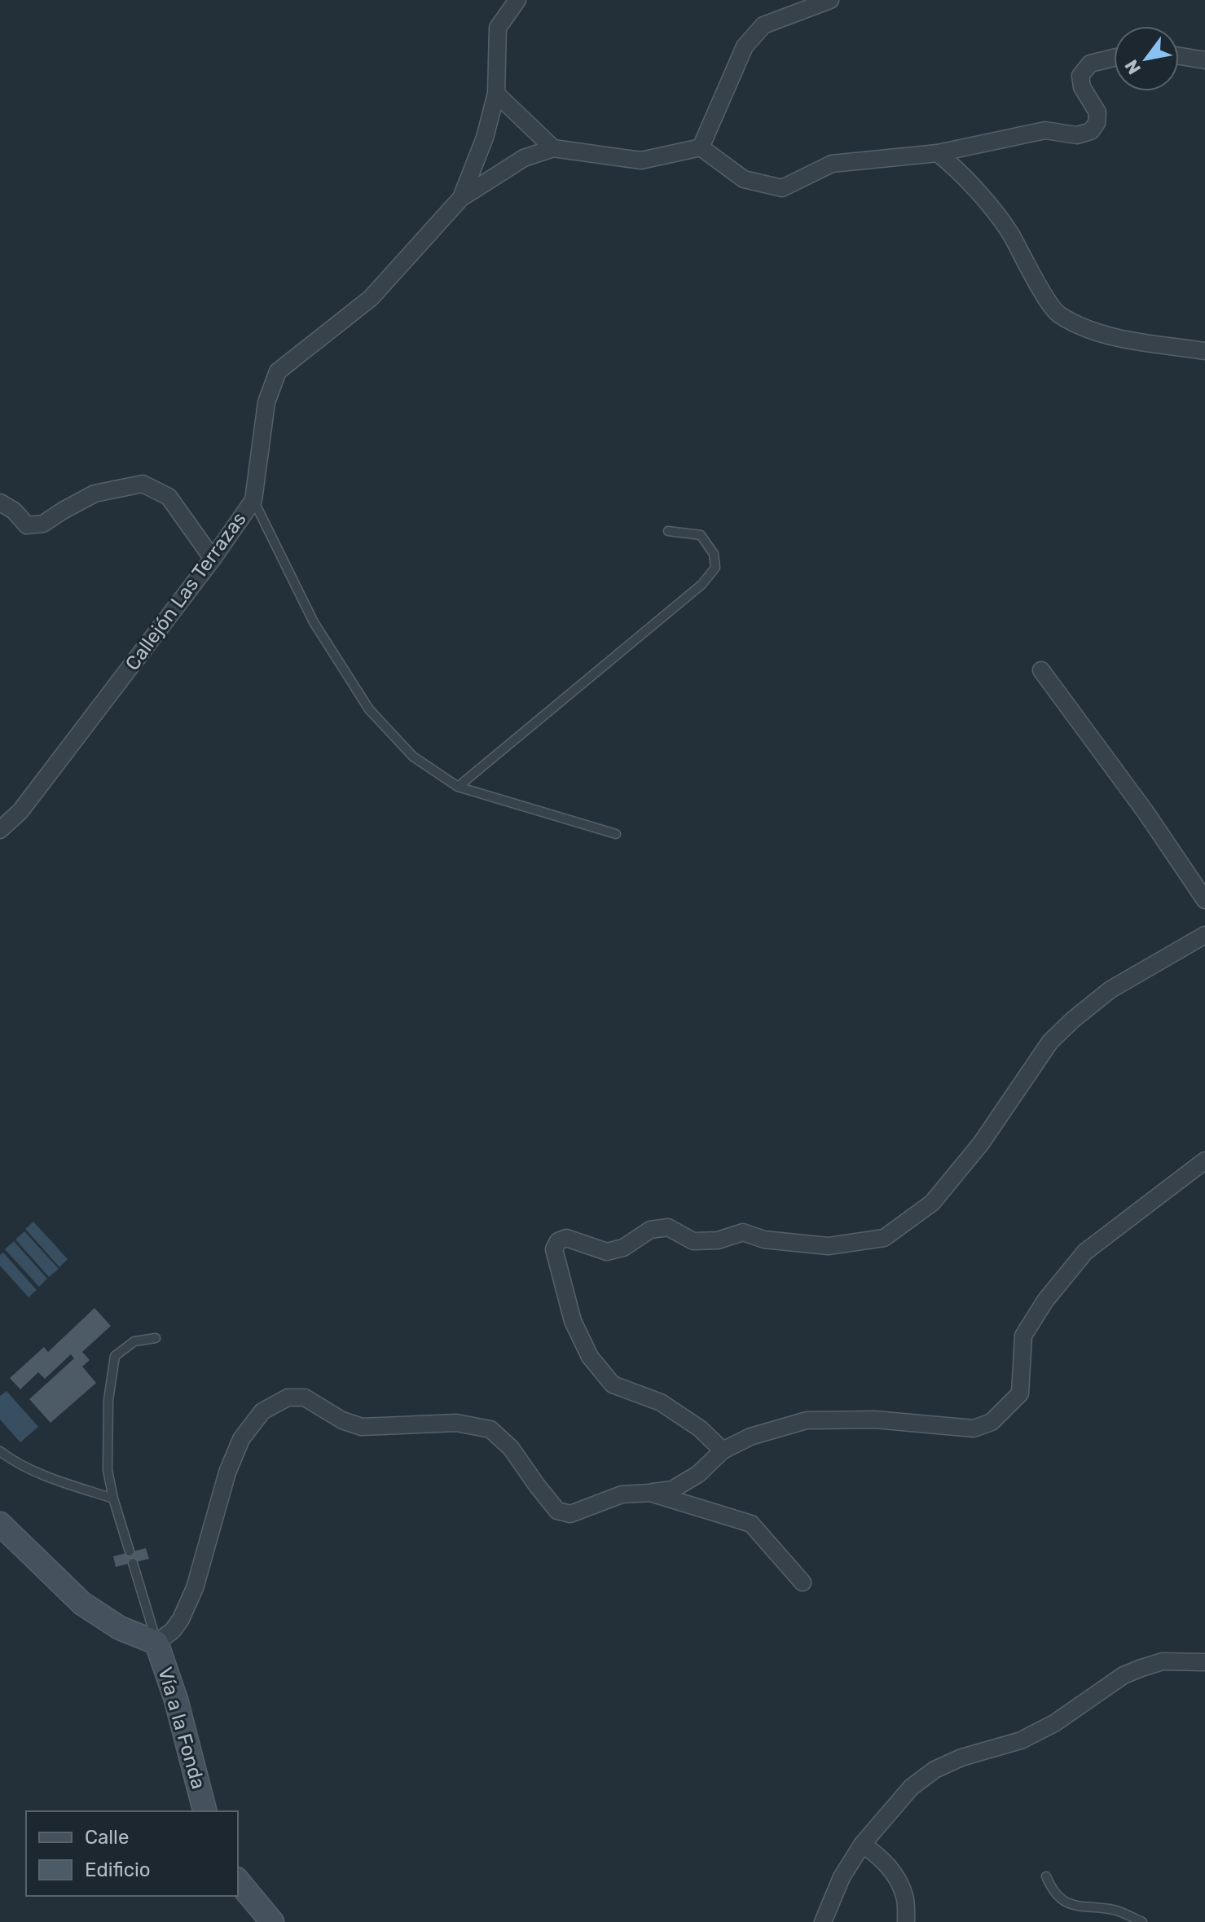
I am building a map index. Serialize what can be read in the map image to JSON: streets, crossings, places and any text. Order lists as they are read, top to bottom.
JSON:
{
  "streets": {
    "street": ["Callejón Las Terrazas", "Vía a la Fonda"]
  },
  "legend": ["Calle", "Edificio"],
  "north": "bottom left"
}
